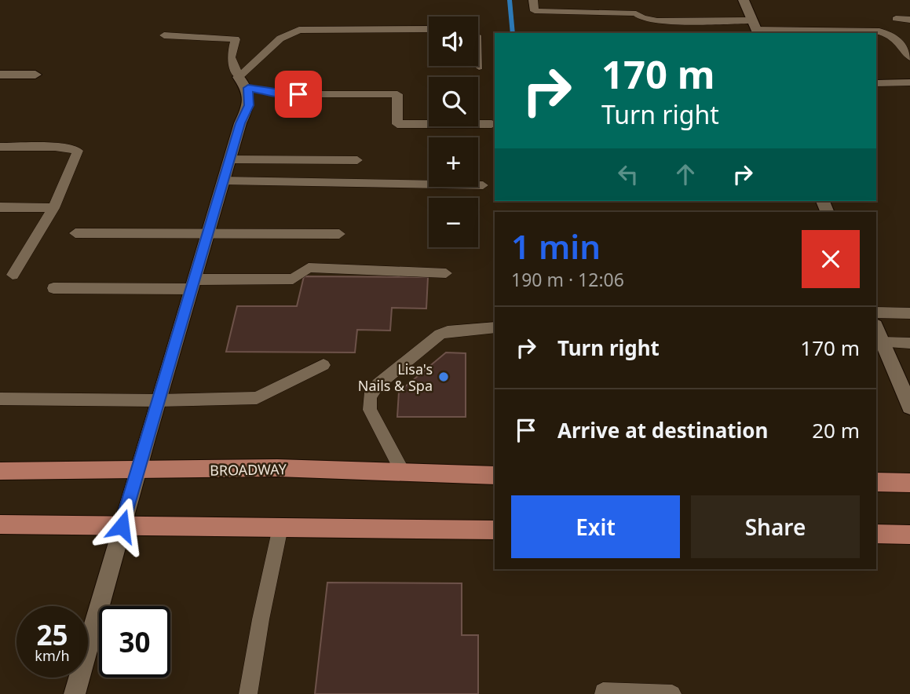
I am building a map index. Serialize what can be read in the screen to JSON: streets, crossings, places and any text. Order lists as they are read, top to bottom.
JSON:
{
  "streets": {
    "main road": ["BROADWAY"]
  },
  "places": ["Lisa's Nails & Spa"],
  "page": {
    "map_buttons": ["+", "−"],
    "turn": ["170 m", "Turn right"],
    "heading": ["1 min", "190 m · 12:06"],
    "list": [
      {
        "name": "Turn right",
        "value": "170 m"
      },
      {
        "name": "Arrive at destination",
        "value": "20 m"
      }
    ],
    "buttons": ["Exit", "Share"],
    "speed": "25 km/h",
    "limit": "30"
  }
}
